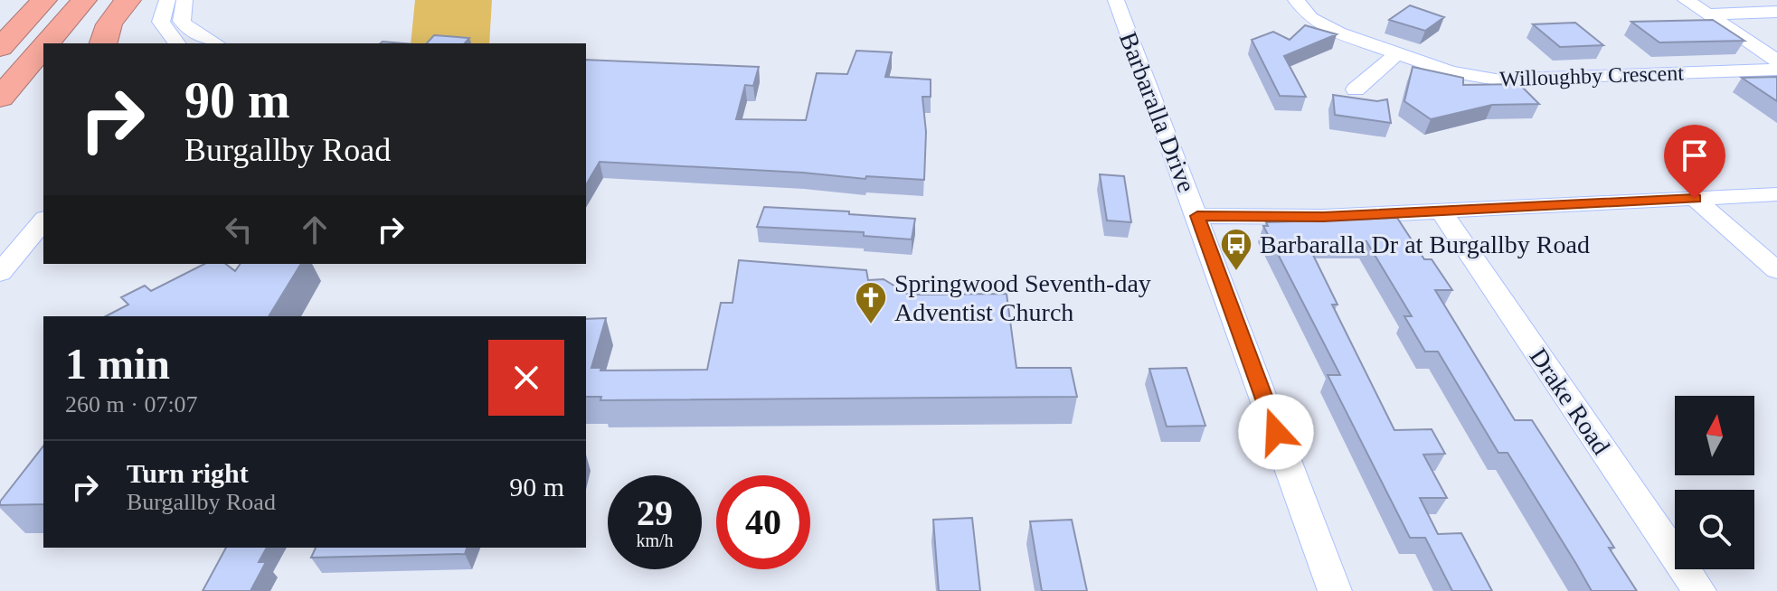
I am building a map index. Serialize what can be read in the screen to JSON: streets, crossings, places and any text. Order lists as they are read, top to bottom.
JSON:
{
  "streets": {
    "street": ["Willoughby Crescent", "Barbaralla Drive", "Drake Road"]
  },
  "places": {
    "bus stop": ["Barbaralla Dr at Burgallby Road"],
    "church": ["Springwood Seventh-day Adventist Church"]
  },
  "north": "top",
  "page": {
    "turn": ["90 m", "Burgallby Road"],
    "heading": ["1 min", "260 m · 07:07"],
    "list": [
      {
        "name": "Turn right",
        "note": "Burgallby Road",
        "value": "90 m"
      }
    ],
    "speed": "29 km/h",
    "limit": "40"
  }
}
